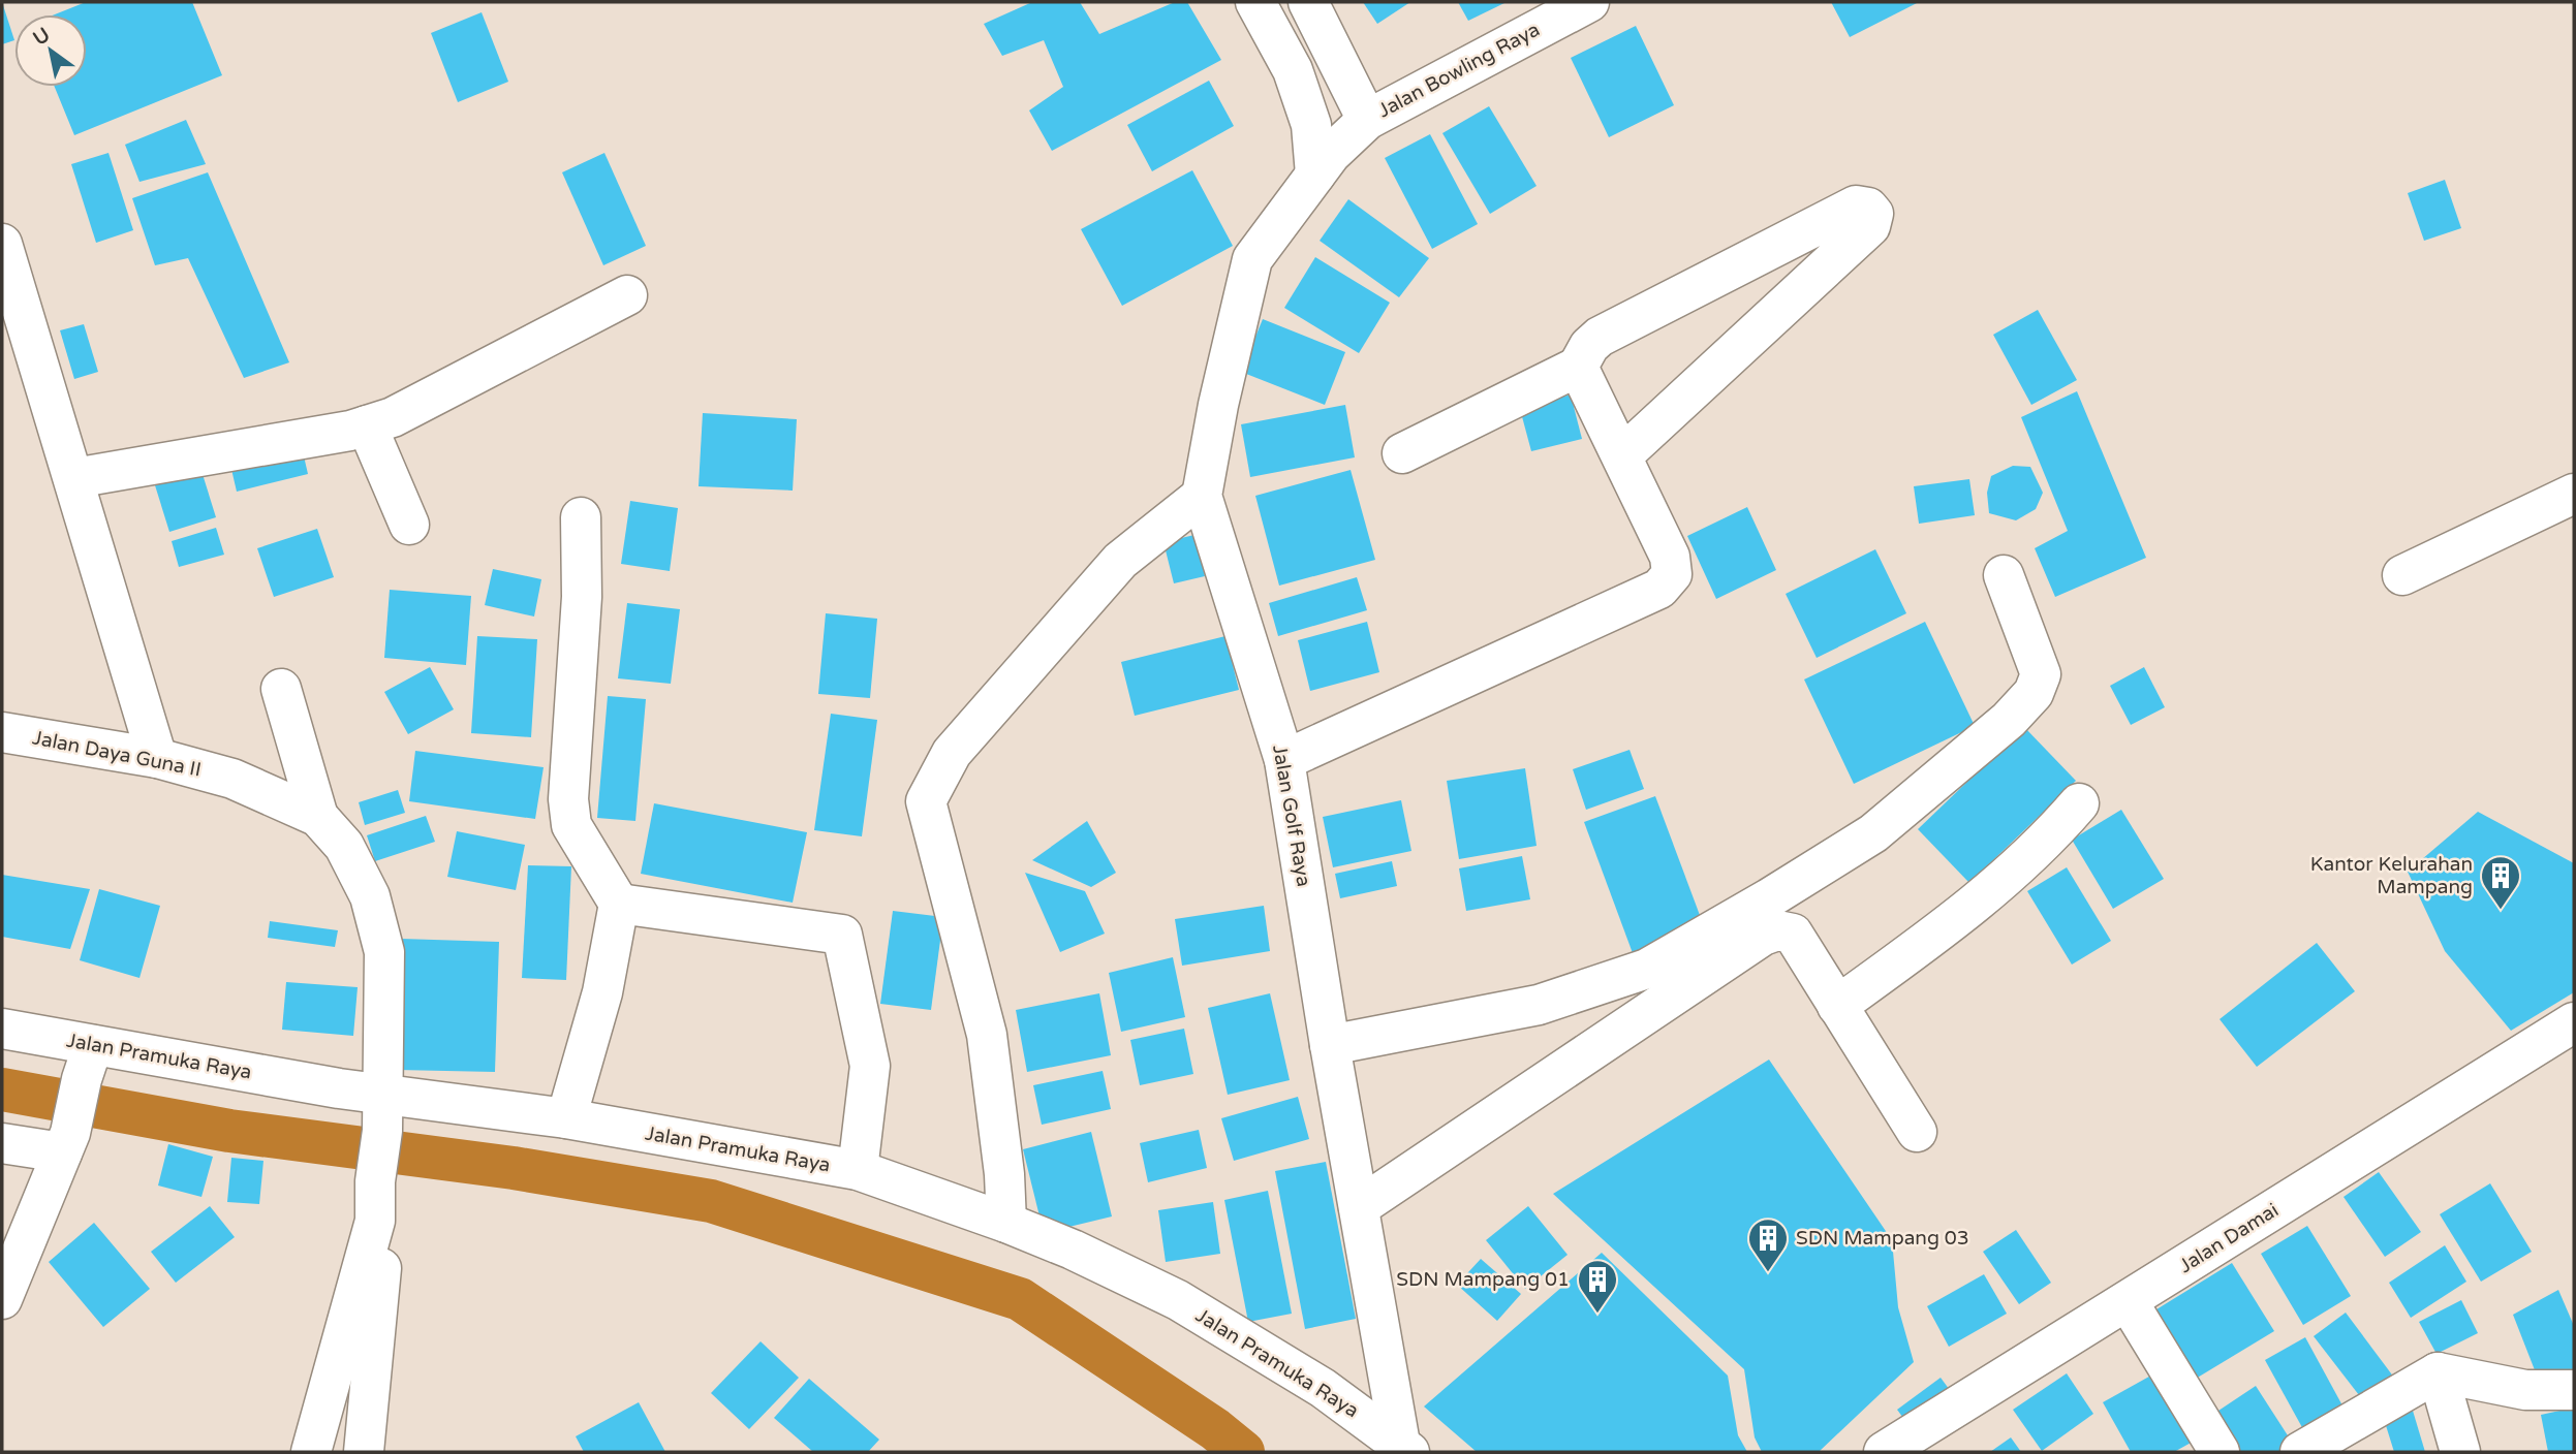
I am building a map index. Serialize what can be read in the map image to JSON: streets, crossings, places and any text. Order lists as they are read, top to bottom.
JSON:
{
  "streets": {
    "street": [
      "Jalan Bowling Raya",
      "Jalan Daya Guna II",
      "Jalan Golf Raya",
      "Jalan Pramuka Raya",
      "Jalan Damai"
    ]
  },
  "crossings": [
    ["Jalan Bowling Raya", "Jalan Golf Raya"],
    ["Jalan Daya Guna II", "Jalan Pramuka Raya"],
    ["Jalan Golf Raya", "Jalan Pramuka Raya"]
  ],
  "places": {
    "building": ["Kantor Kelurahan Mampang", "SDN Mampang 03", "SDN Mampang 01"]
  },
  "north": "top left"
}
